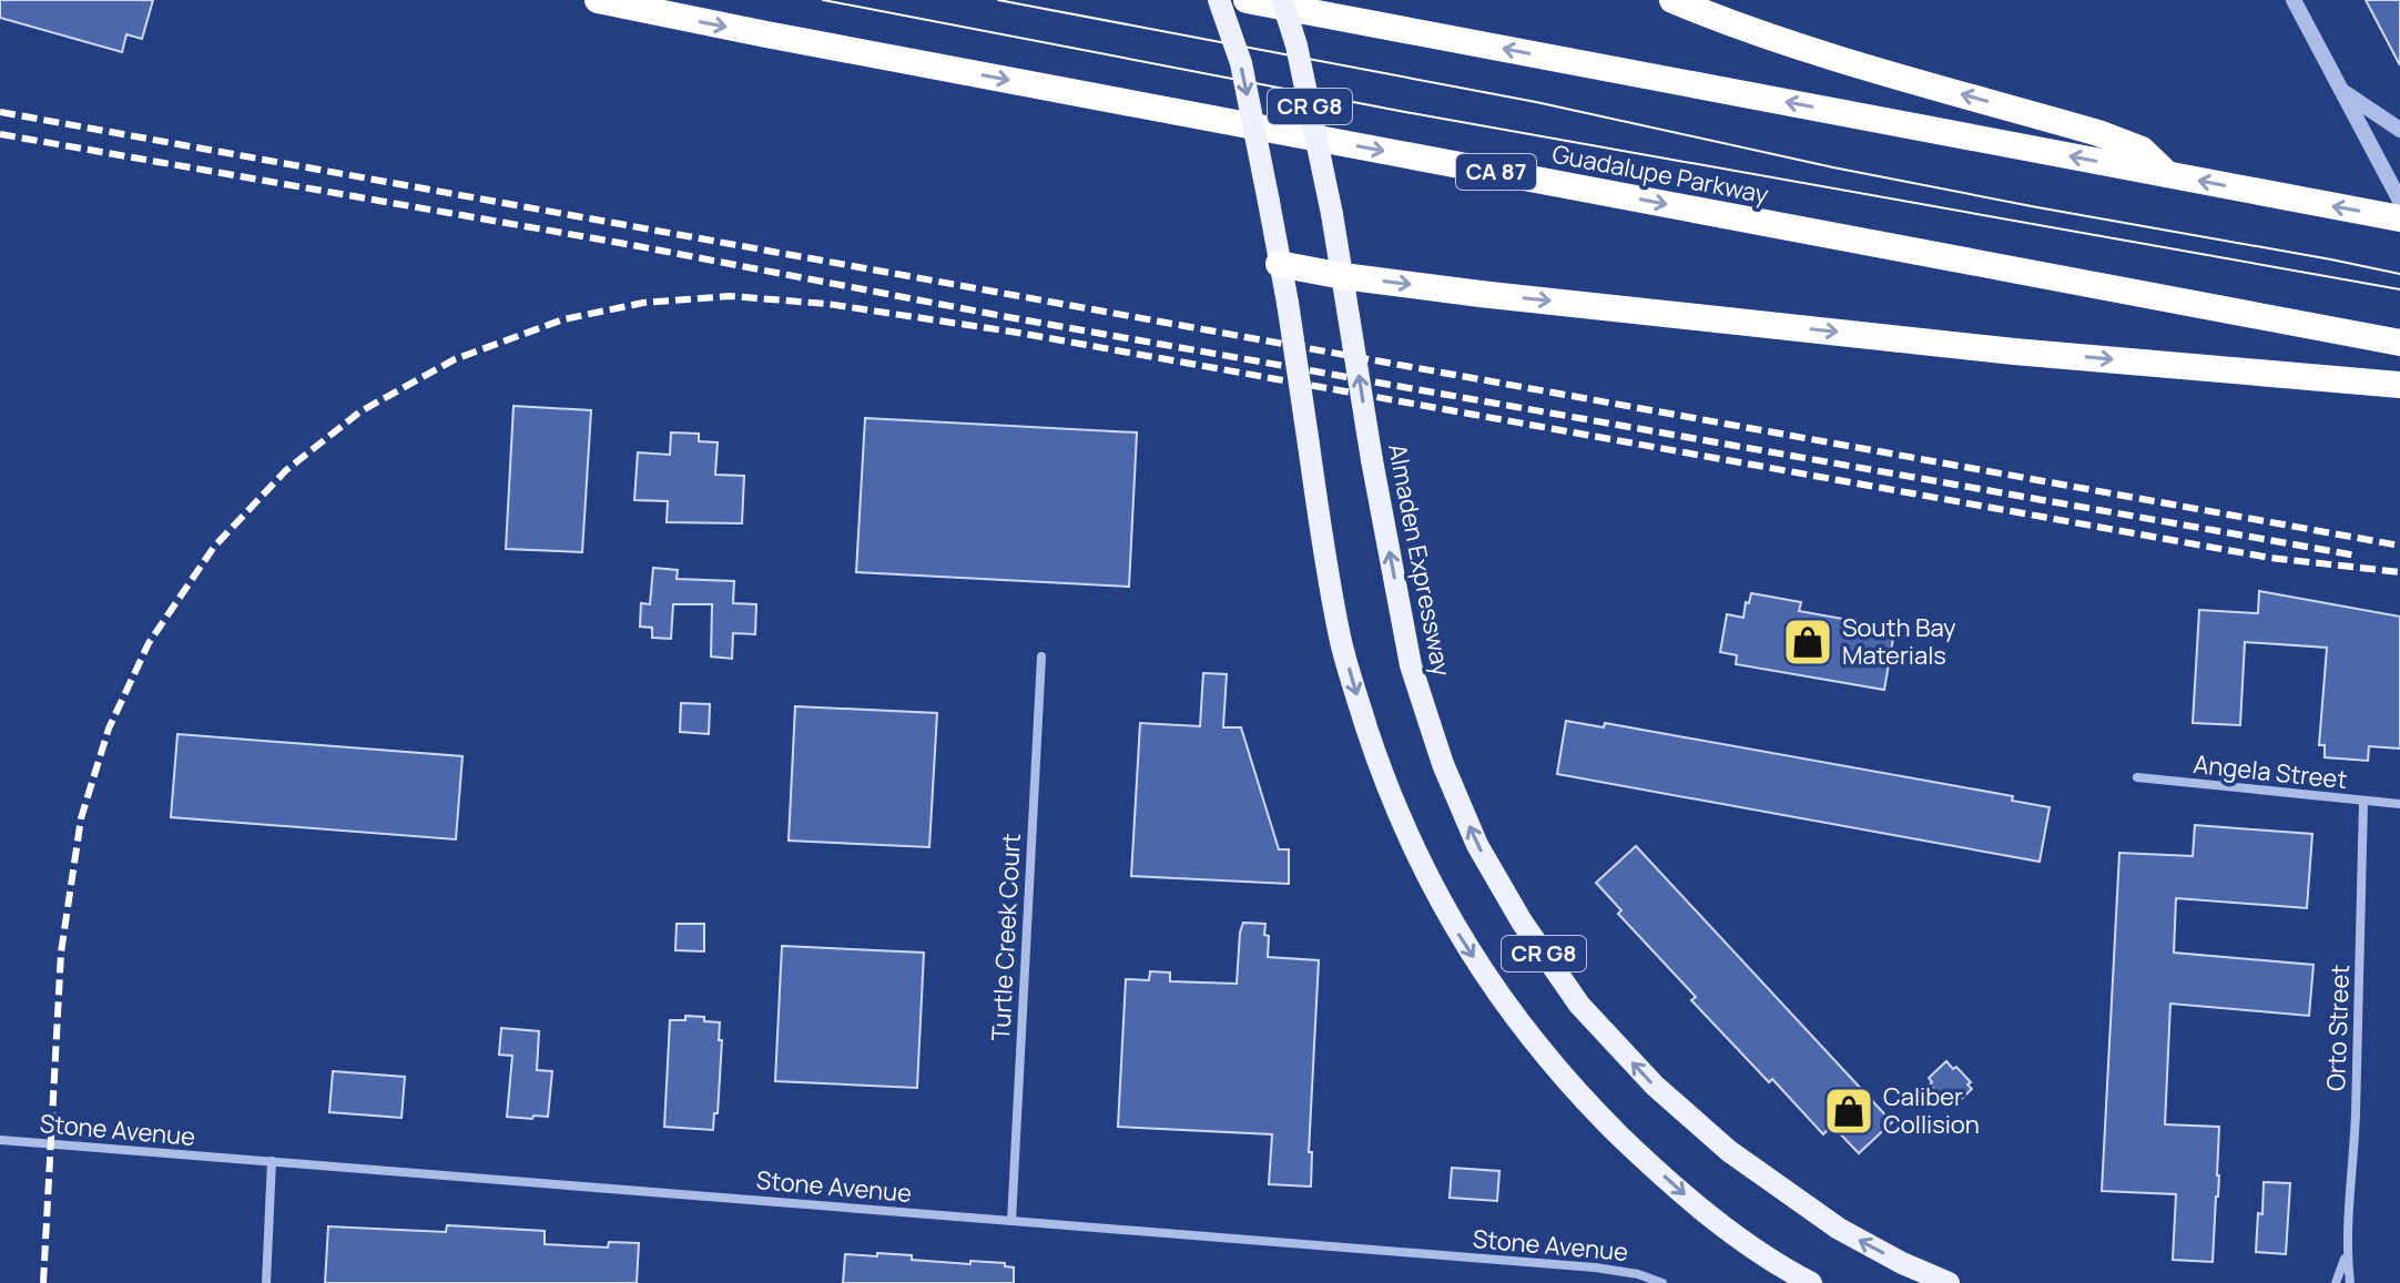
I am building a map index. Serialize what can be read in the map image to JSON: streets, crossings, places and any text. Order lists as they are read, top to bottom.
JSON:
{
  "streets": {
    "highway": ["CA 87", "Guadalupe Parkway"],
    "main road": ["CR G8", "Almaden Expressway"],
    "street": [
      "Angela Street",
      "Turtle Creek Court",
      "Orto Street",
      "Stone Avenue"
    ]
  },
  "crossings": [
    ["Angela Street", "Orto Street"],
    ["Turtle Creek Court", "Stone Avenue"]
  ],
  "places": {
    "shop": ["South Bay Materials", "Caliber Collision"]
  }
}
